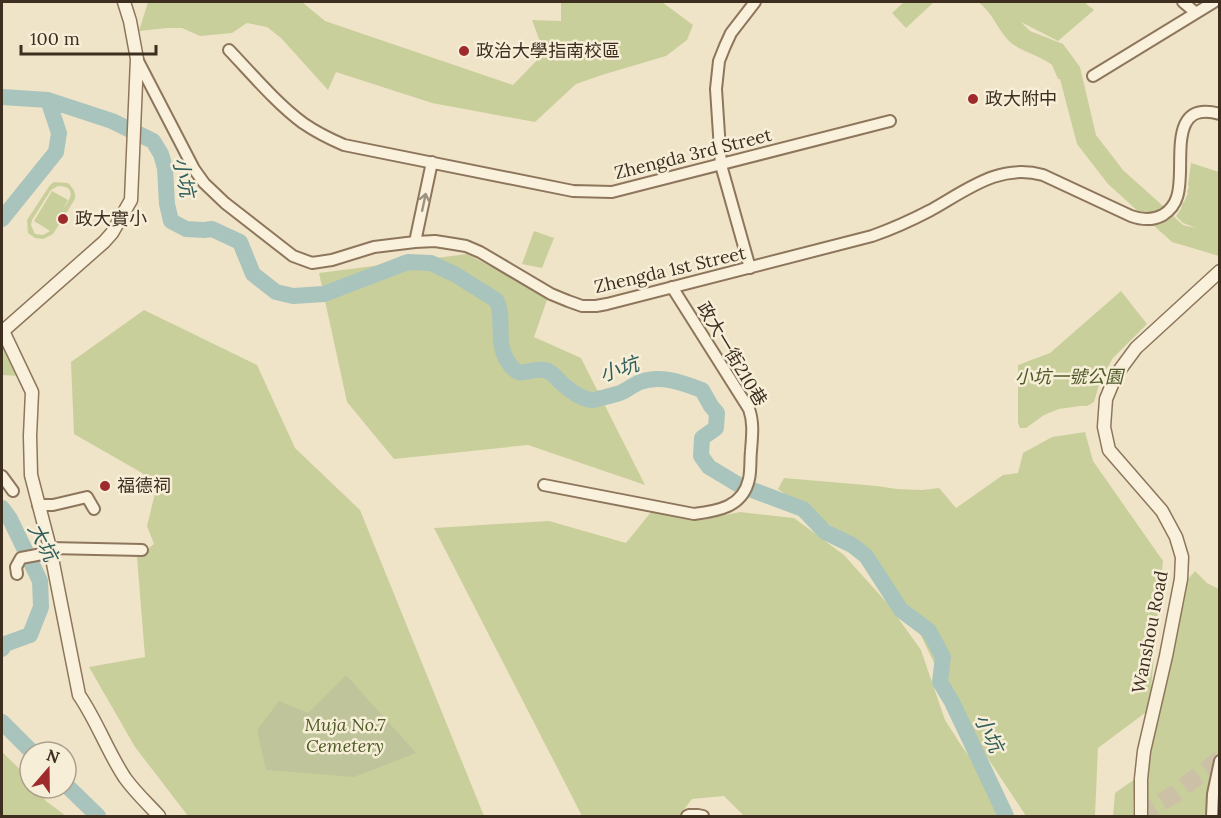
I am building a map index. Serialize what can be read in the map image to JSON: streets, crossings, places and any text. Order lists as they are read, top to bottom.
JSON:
{
  "streets": {
    "street": [
      "Zhengda 3rd Street",
      "Zhengda 1st Street",
      "政大一街210巷",
      "Wanshou Road"
    ]
  },
  "crossings": [
    ["Zhengda 1st Street", "政大一街210巷"]
  ],
  "water": ["小坑", "大坑"],
  "parks": ["小坑一號公園", "Muja No.7 Cemetery"],
  "places": [
    "政治大學指南校區",
    "政大附中",
    "政大實小",
    "福德祠"
  ],
  "scale_bar": "100 m",
  "north": "top"
}
